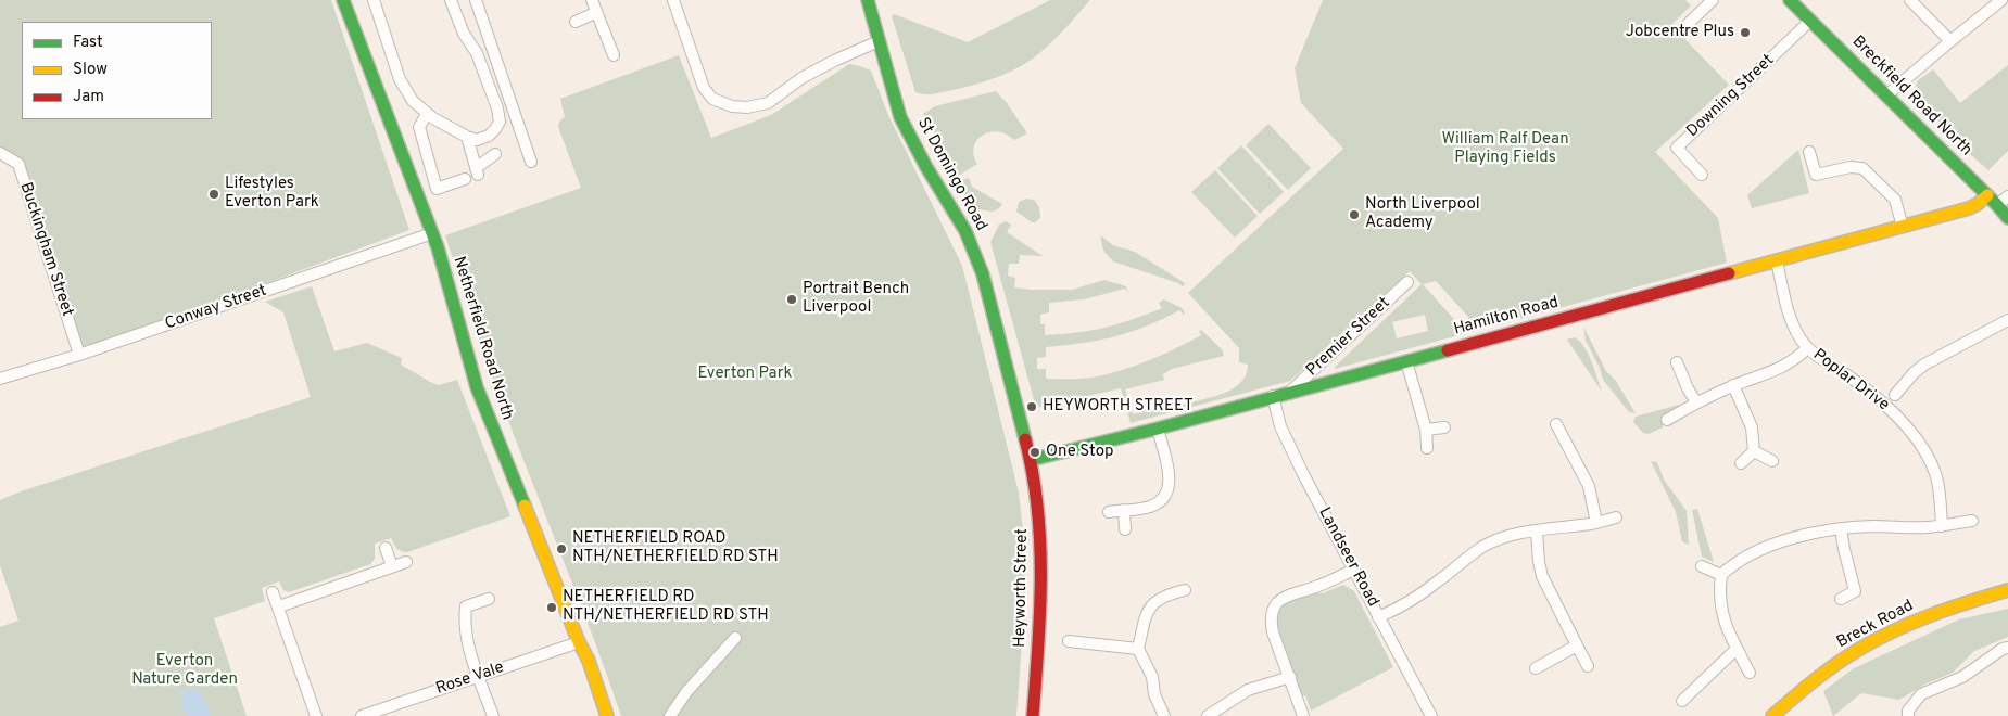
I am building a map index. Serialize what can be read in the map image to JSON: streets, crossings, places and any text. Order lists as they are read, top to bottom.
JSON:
{
  "streets": {
    "street": [
      "Downing Street",
      "Breckfield Road North",
      "St Domingo Road",
      "Buckingham Street",
      "Conway Street",
      "Hamilton Road",
      "Premier Street",
      "Netherfield Road North",
      "Poplar Drive",
      "Landseer Road",
      "Heyworth Street",
      "Breck Road",
      "Rose Vale"
    ]
  },
  "crossings": [
    ["Downing Street", "Breckfield Road North"],
    ["Breckfield Road North", "Hamilton Road"],
    ["St Domingo Road", "Hamilton Road"],
    ["St Domingo Road", "Heyworth Street"],
    ["Buckingham Street", "Conway Street"],
    ["Conway Street", "Netherfield Road North"],
    ["Hamilton Road", "Premier Street"],
    ["Hamilton Road", "Poplar Drive"],
    ["Hamilton Road", "Landseer Road"],
    ["Hamilton Road", "Heyworth Street"],
    ["Netherfield Road North", "Rose Vale"]
  ],
  "parks": ["William Ralf Dean Playing Fields", "Everton Park", "Everton Nature Garden"],
  "places": [
    "Jobcentre Plus",
    "Lifestyles Everton Park",
    "North Liverpool Academy",
    "Portrait Bench Liverpool",
    "HEYWORTH STREET",
    "One Stop",
    "NETHERFIELD ROAD NTH/NETHERFIELD RD STH",
    "NETHERFIELD RD NTH/NETHERFIELD RD STH"
  ],
  "legend": ["Fast", "Slow", "Jam"]
}
